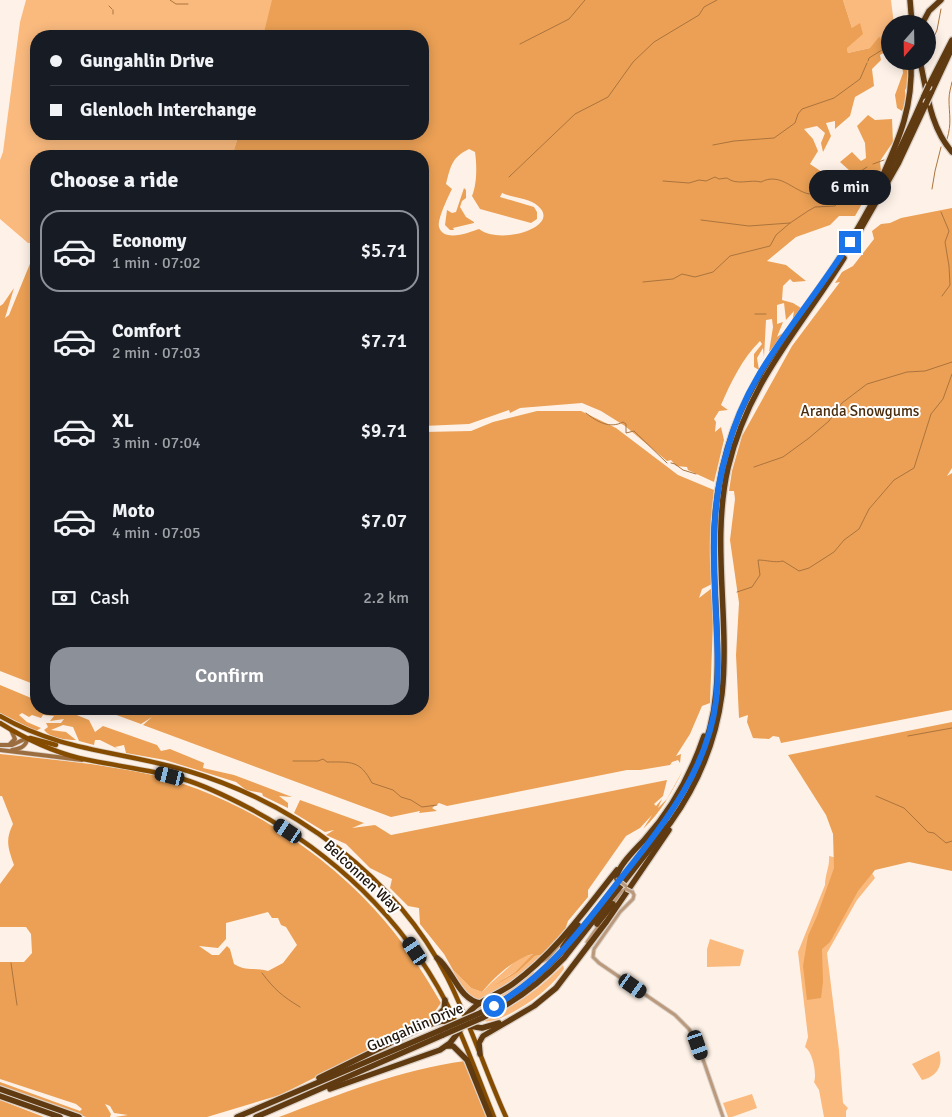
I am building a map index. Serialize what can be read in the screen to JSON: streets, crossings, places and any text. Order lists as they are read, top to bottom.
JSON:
{
  "streets": {
    "highway": ["Gungahlin Drive"],
    "main road": ["Belconnen Way"]
  },
  "parks": ["Aranda Snowgums"],
  "north": "bottom",
  "page": {
    "banner": ["Gungahlin Drive", "Glenloch Interchange"],
    "heading": "Choose a ride",
    "bubble": "6 min",
    "list": [
      {
        "name": "Economy",
        "note": "1 min · 07:02",
        "value": "$5.71"
      },
      {
        "name": "Comfort",
        "note": "2 min · 07:03",
        "value": "$7.71"
      },
      {
        "name": "XL",
        "note": "3 min · 07:04",
        "value": "$9.71"
      },
      {
        "name": "Moto",
        "note": "4 min · 07:05",
        "value": "$7.07"
      }
    ],
    "pay": ["Cash", "2.2 km"],
    "buttons": "Confirm"
  }
}
